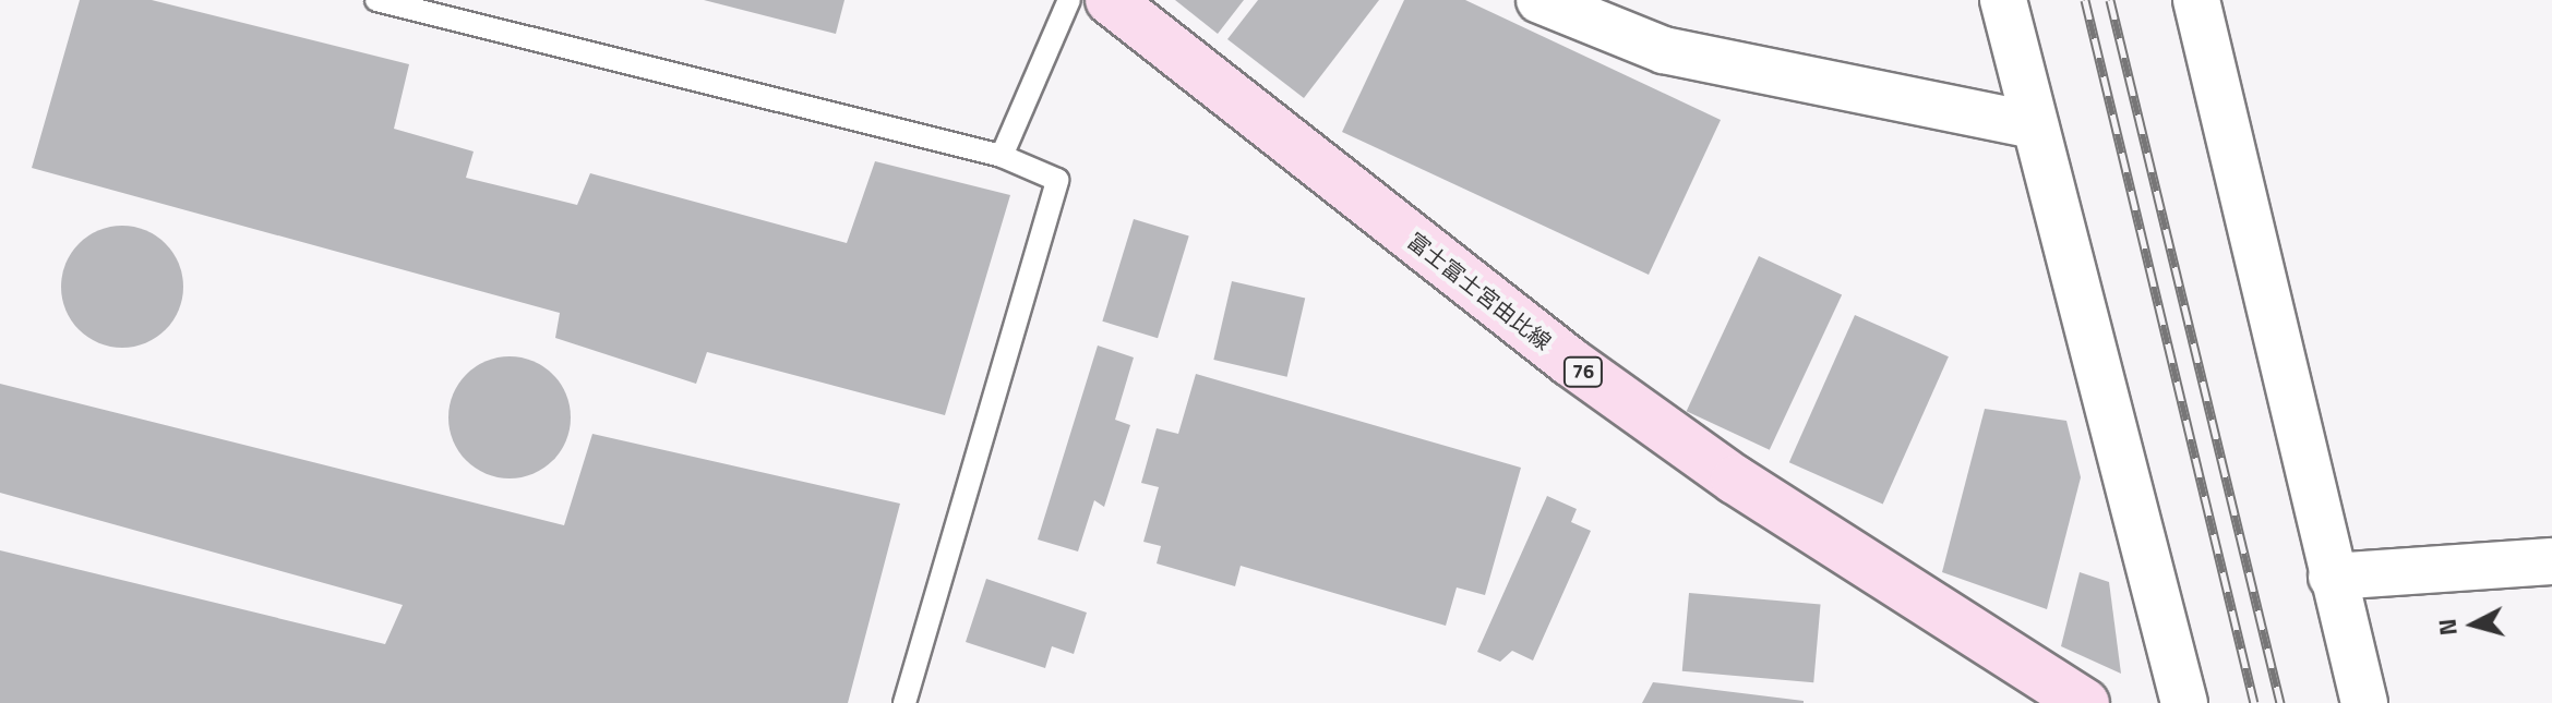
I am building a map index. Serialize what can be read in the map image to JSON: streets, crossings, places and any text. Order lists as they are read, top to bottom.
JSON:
{
  "streets": {
    "main road": ["富士富士宮由比線", "76"]
  },
  "north": "left"
}
